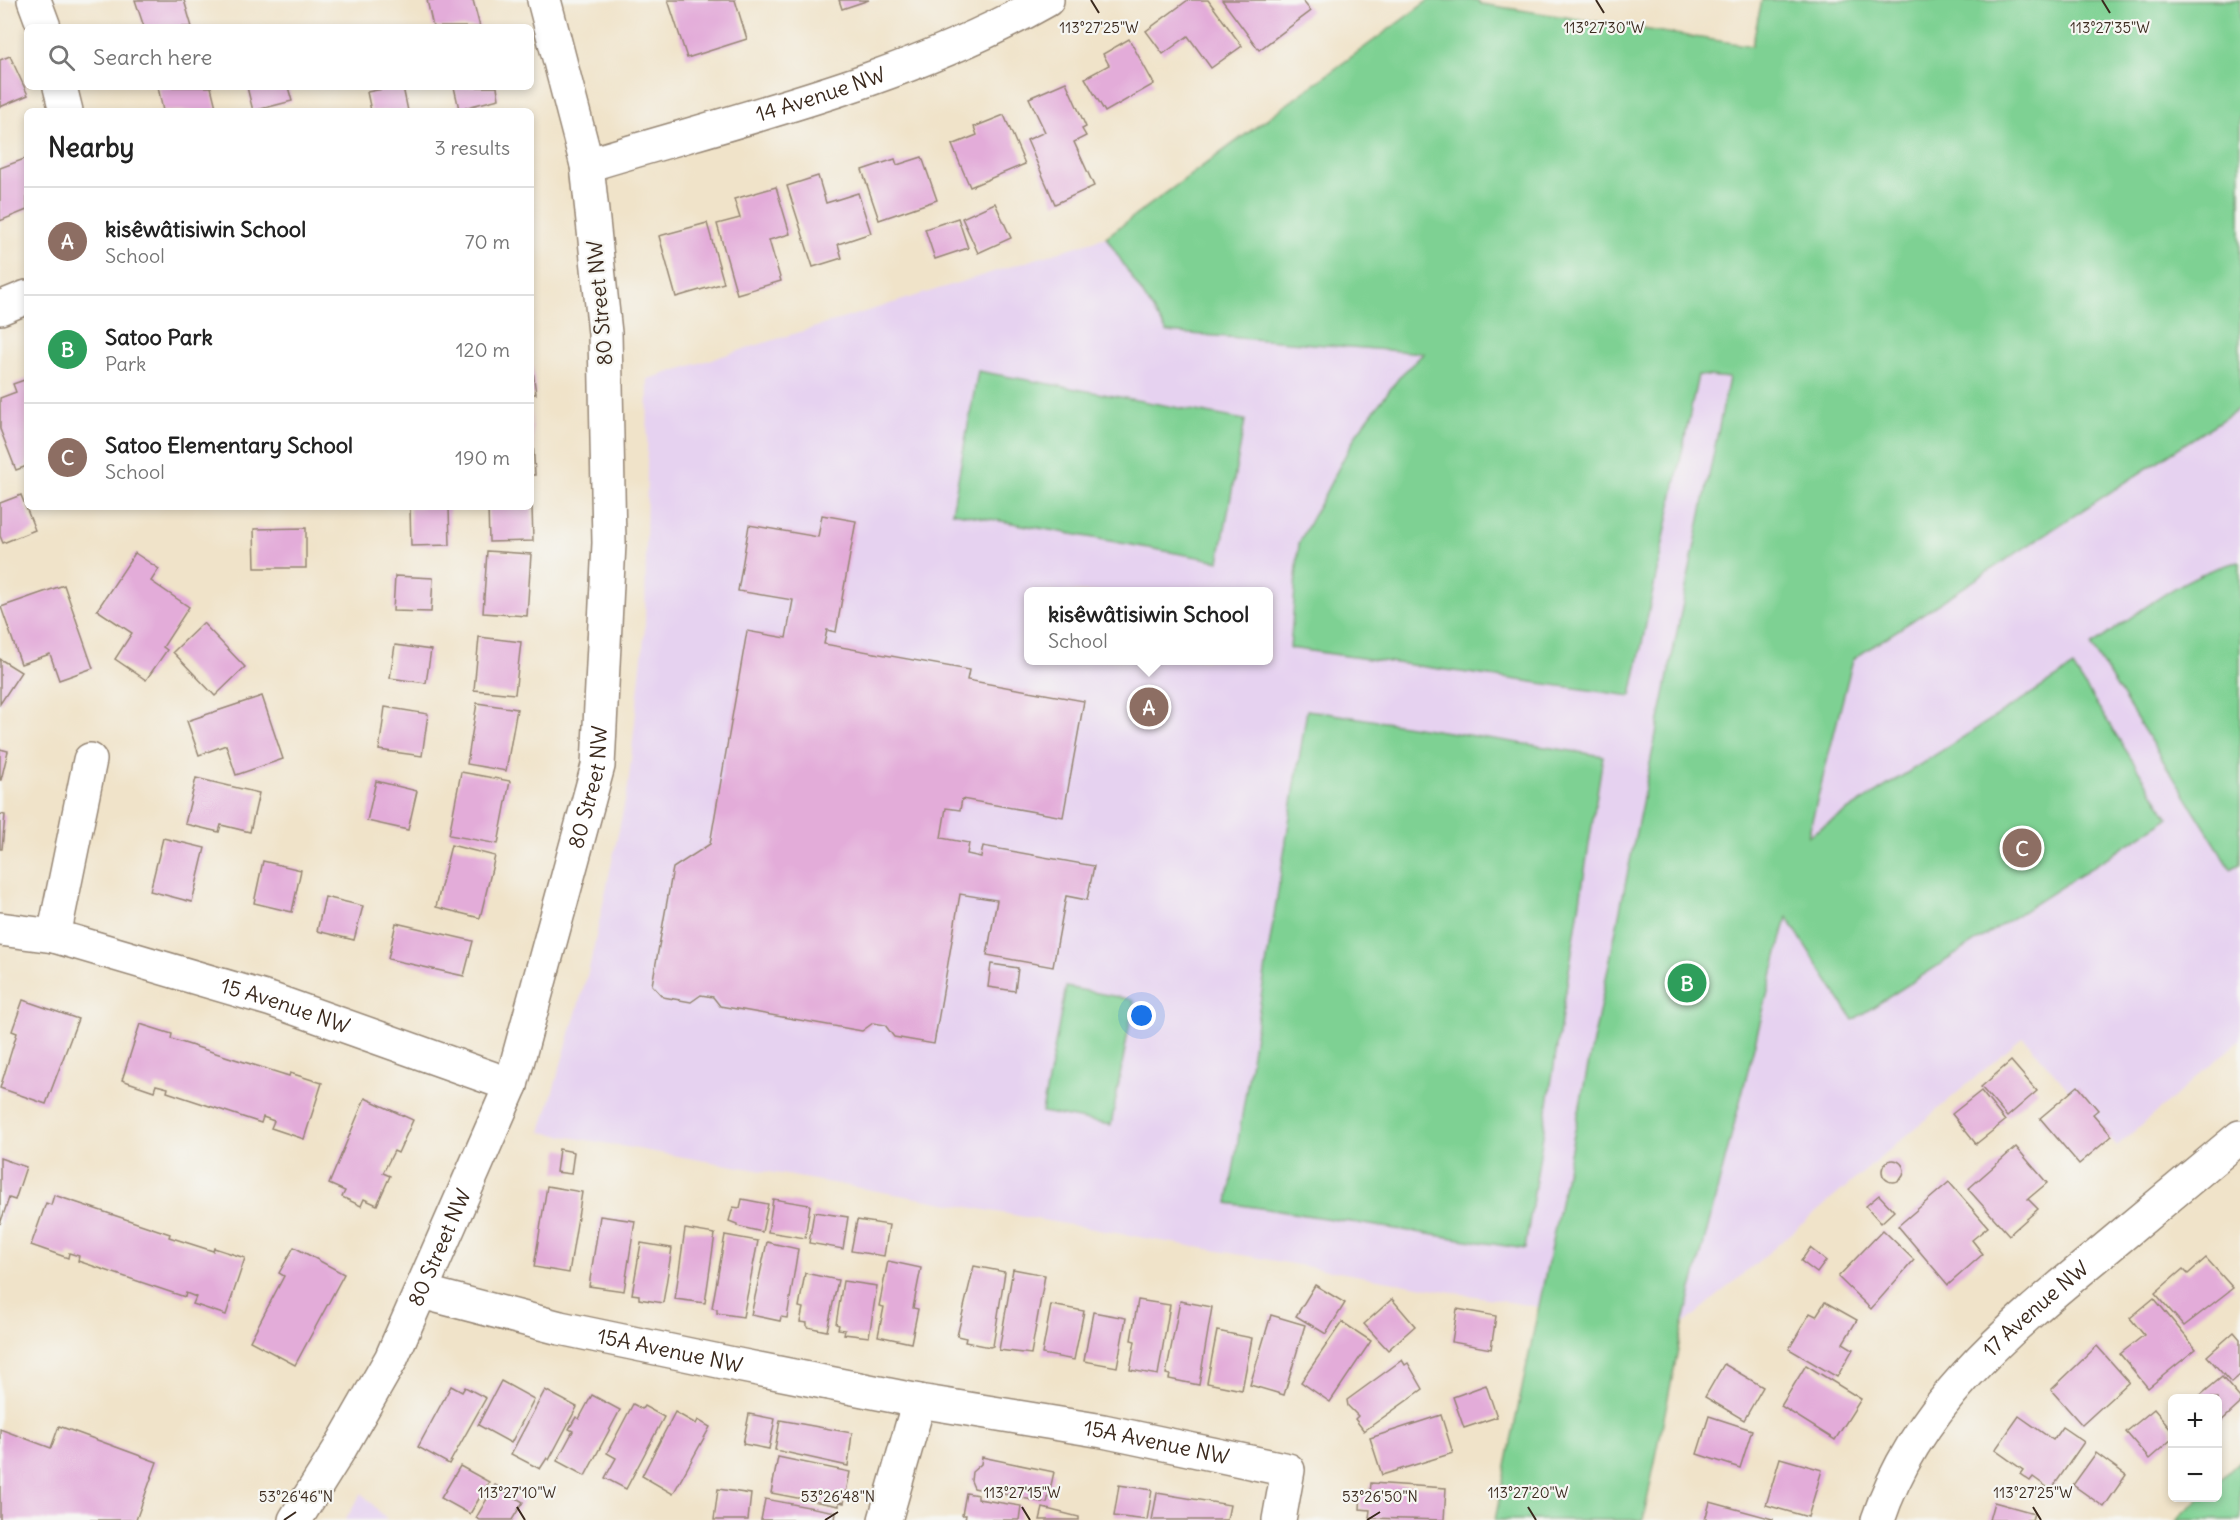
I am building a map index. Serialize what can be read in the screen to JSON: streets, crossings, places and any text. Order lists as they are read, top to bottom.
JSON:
{
  "streets": {
    "street": [
      "14 Avenue NW",
      "80 Street NW",
      "15 Avenue NW",
      "17 Avenue NW",
      "15A Avenue NW"
    ]
  },
  "crossings": [
    ["14 Avenue NW", "80 Street NW"],
    ["80 Street NW", "15 Avenue NW"],
    ["80 Street NW", "15A Avenue NW"]
  ],
  "page": {
    "search": "Search here",
    "heading": ["Nearby", "3 results"],
    "list": [
      {
        "mark": "A",
        "name": "kisêwâtisiwin School",
        "note": "School",
        "value": "70 m"
      },
      {
        "mark": "B",
        "name": "Satoo Park",
        "note": "Park",
        "value": "120 m"
      },
      {
        "mark": "C",
        "name": "Satoo Elementary School",
        "note": "School",
        "value": "190 m"
      }
    ],
    "popup": ["kisêwâtisiwin School", "School"],
    "pins": ["A", "C", "B"],
    "map_buttons": ["+", "−"]
  },
  "coordinates": [
    "113°27'35\"W",
    "113°27'25\"W",
    "113°27'30\"W",
    "113°27'10\"W",
    "113°27'15\"W",
    "113°27'20\"W",
    "53°26'46\"N",
    "53°26'48\"N",
    "53°26'50\"N"
  ]
}
